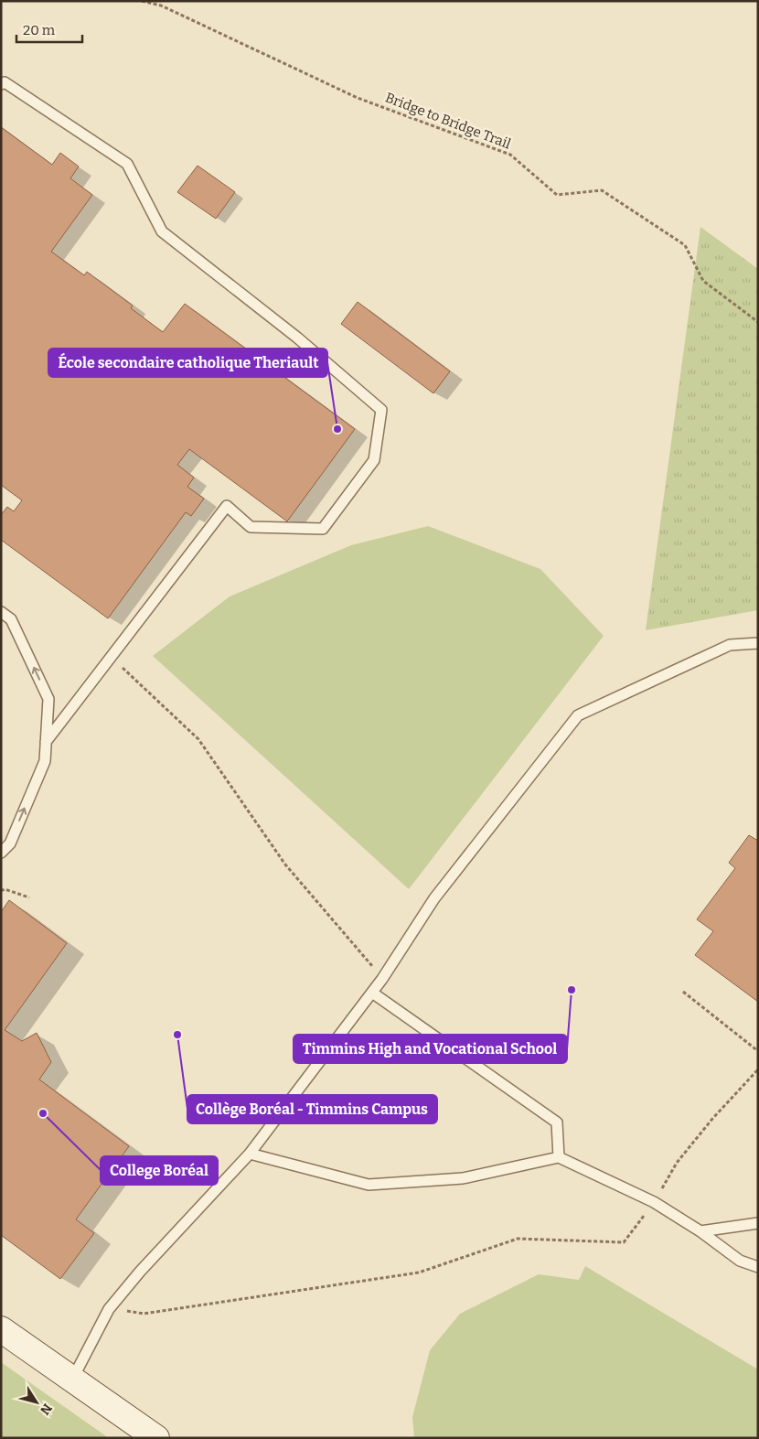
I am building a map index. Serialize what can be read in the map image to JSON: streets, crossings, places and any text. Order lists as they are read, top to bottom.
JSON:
{
  "streets": {
    "path": ["Bridge to Bridge Trail"]
  },
  "places": [
    "École secondaire catholique Theriault",
    "Timmins High and Vocational School",
    "Collège Boréal - Timmins Campus",
    "College Boréal"
  ],
  "scale_bar": "20 m",
  "north": "bottom right"
}
